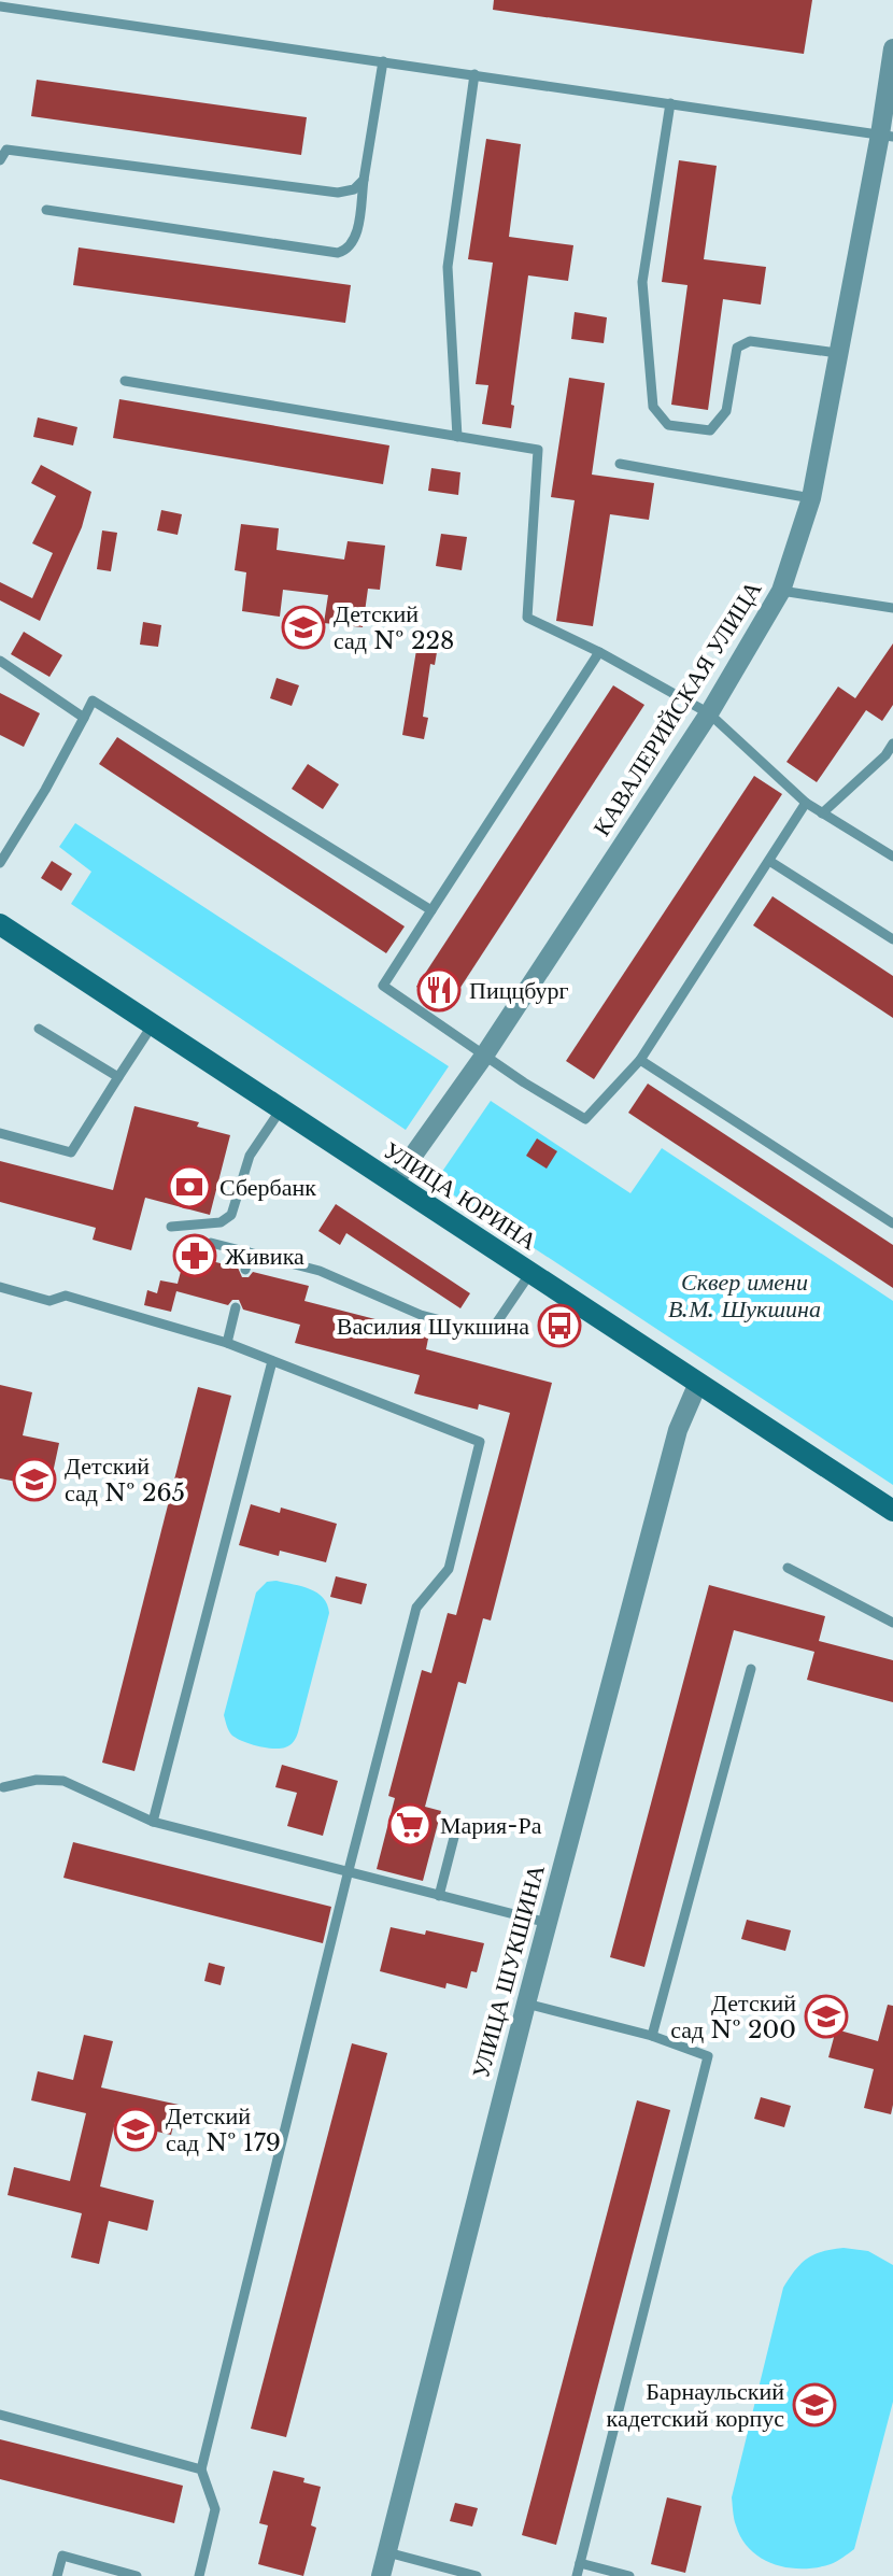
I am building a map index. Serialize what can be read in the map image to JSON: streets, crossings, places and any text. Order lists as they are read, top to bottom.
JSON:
{
  "streets": {
    "street": ["КАВАЛЕРИЙСКАЯ УЛИЦА", "УЛИЦА ЮРИНА", "УЛИЦА ШУКШИНА"]
  },
  "crossings": [
    ["КАВАЛЕРИЙСКАЯ УЛИЦА", "УЛИЦА ЮРИНА"],
    ["УЛИЦА ЮРИНА", "УЛИЦА ШУКШИНА"]
  ],
  "parks": ["Сквер имени В.М. Шукшина"],
  "places": {
    "school or university": [
      "Детский сад № 228",
      "Детский сад № 265",
      "Детский сад № 200",
      "Детский сад № 179",
      "Барнаульский кадетский корпус"
    ],
    "restaurant": ["Пиццбург"],
    "bank": ["Сбербанк"],
    "pharmacy": ["Живика"],
    "bus stop": ["Василия Шукшина"],
    "supermarket": ["Мария-Ра"]
  }
}
